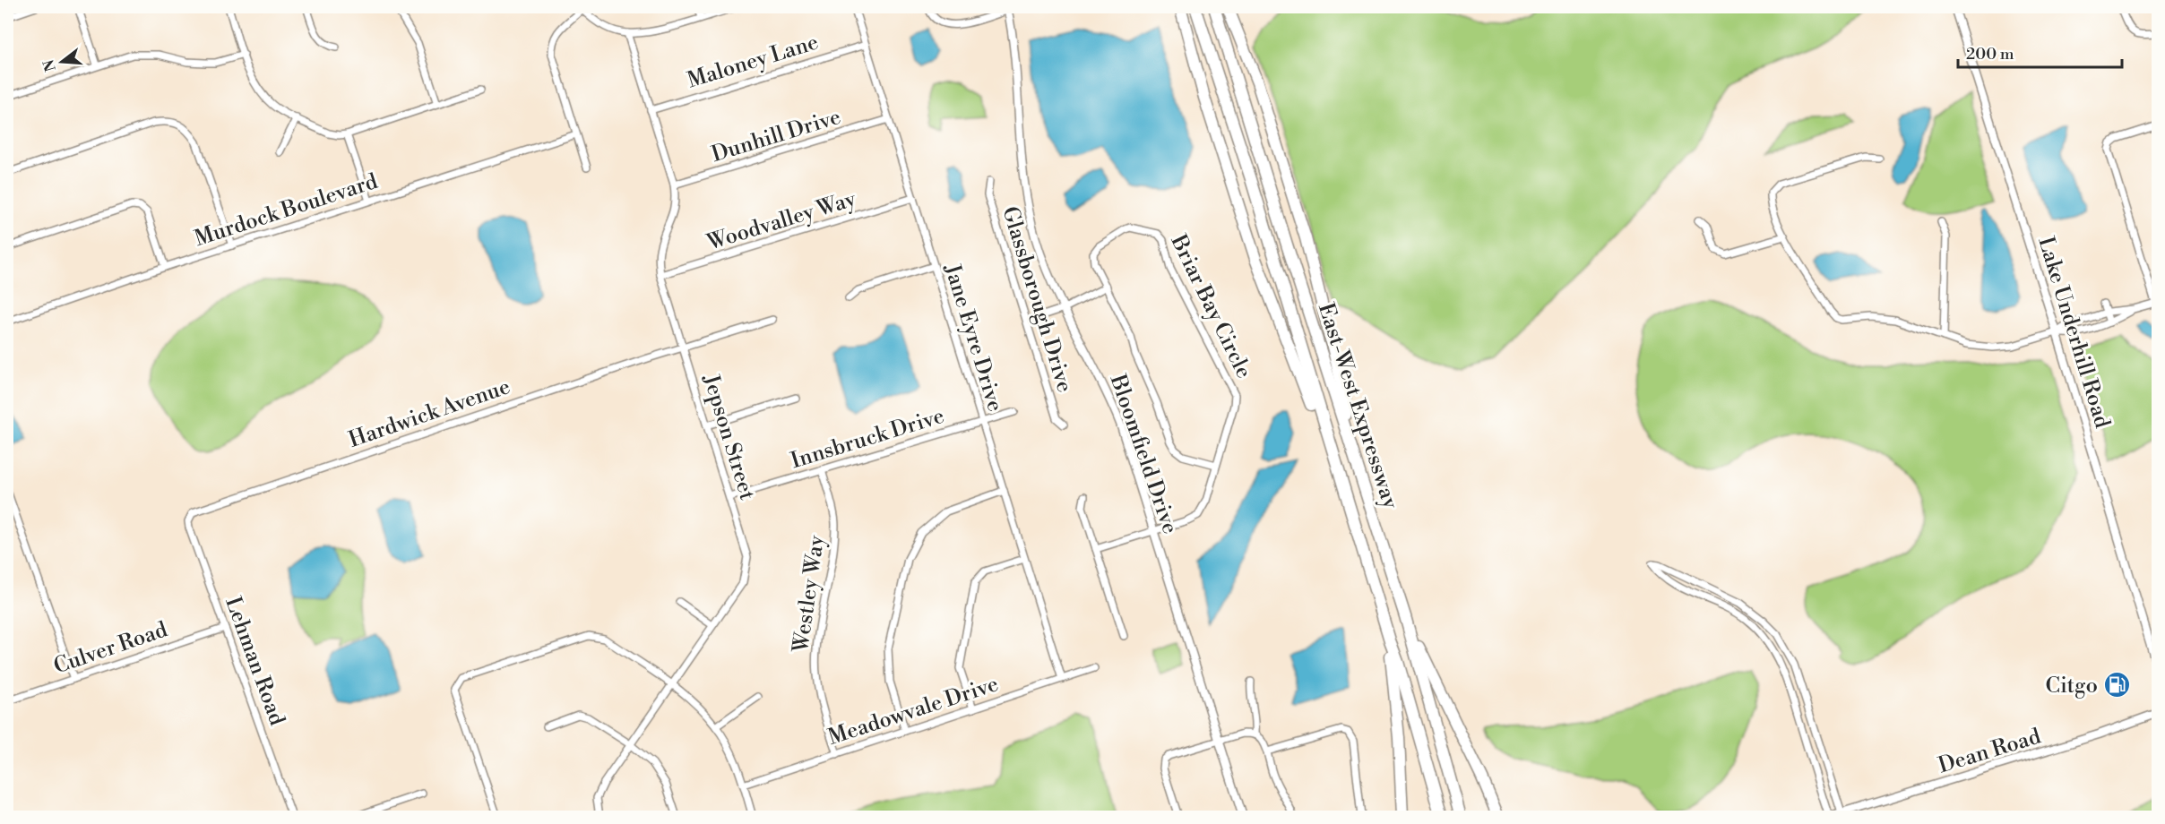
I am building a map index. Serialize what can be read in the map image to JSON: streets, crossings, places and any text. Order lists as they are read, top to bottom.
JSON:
{
  "streets": {
    "highway": ["East-West Expressway"],
    "street": [
      "Maloney Lane",
      "Dunhill Drive",
      "Murdock Boulevard",
      "Woodvalley Way",
      "Glassborough Drive",
      "Briar Bay Circle",
      "Lake Underhill Road",
      "Jane Eyre Drive",
      "Hardwick Avenue",
      "Jepson Street",
      "Innsbruck Drive",
      "Bloomfield Drive",
      "Westley Way",
      "Culver Road",
      "Lehman Road",
      "Meadowvale Drive",
      "Dean Road"
    ]
  },
  "crossings": [
    ["Maloney Lane", "Jane Eyre Drive"],
    ["Maloney Lane", "Jepson Street"],
    ["Dunhill Drive", "Jane Eyre Drive"],
    ["Dunhill Drive", "Jepson Street"],
    ["Woodvalley Way", "Jane Eyre Drive"],
    ["Woodvalley Way", "Jepson Street"],
    ["Briar Bay Circle", "Bloomfield Drive"],
    ["Jane Eyre Drive", "Innsbruck Drive"],
    ["Jane Eyre Drive", "Meadowvale Drive"],
    ["Hardwick Avenue", "Jepson Street"],
    ["Hardwick Avenue", "Lehman Road"],
    ["Jepson Street", "Innsbruck Drive"],
    ["Innsbruck Drive", "Westley Way"],
    ["Westley Way", "Meadowvale Drive"],
    ["Culver Road", "Lehman Road"]
  ],
  "places": {
    "fuel station": ["Citgo"]
  },
  "scale_bar": "200 m",
  "north": "left"
}
